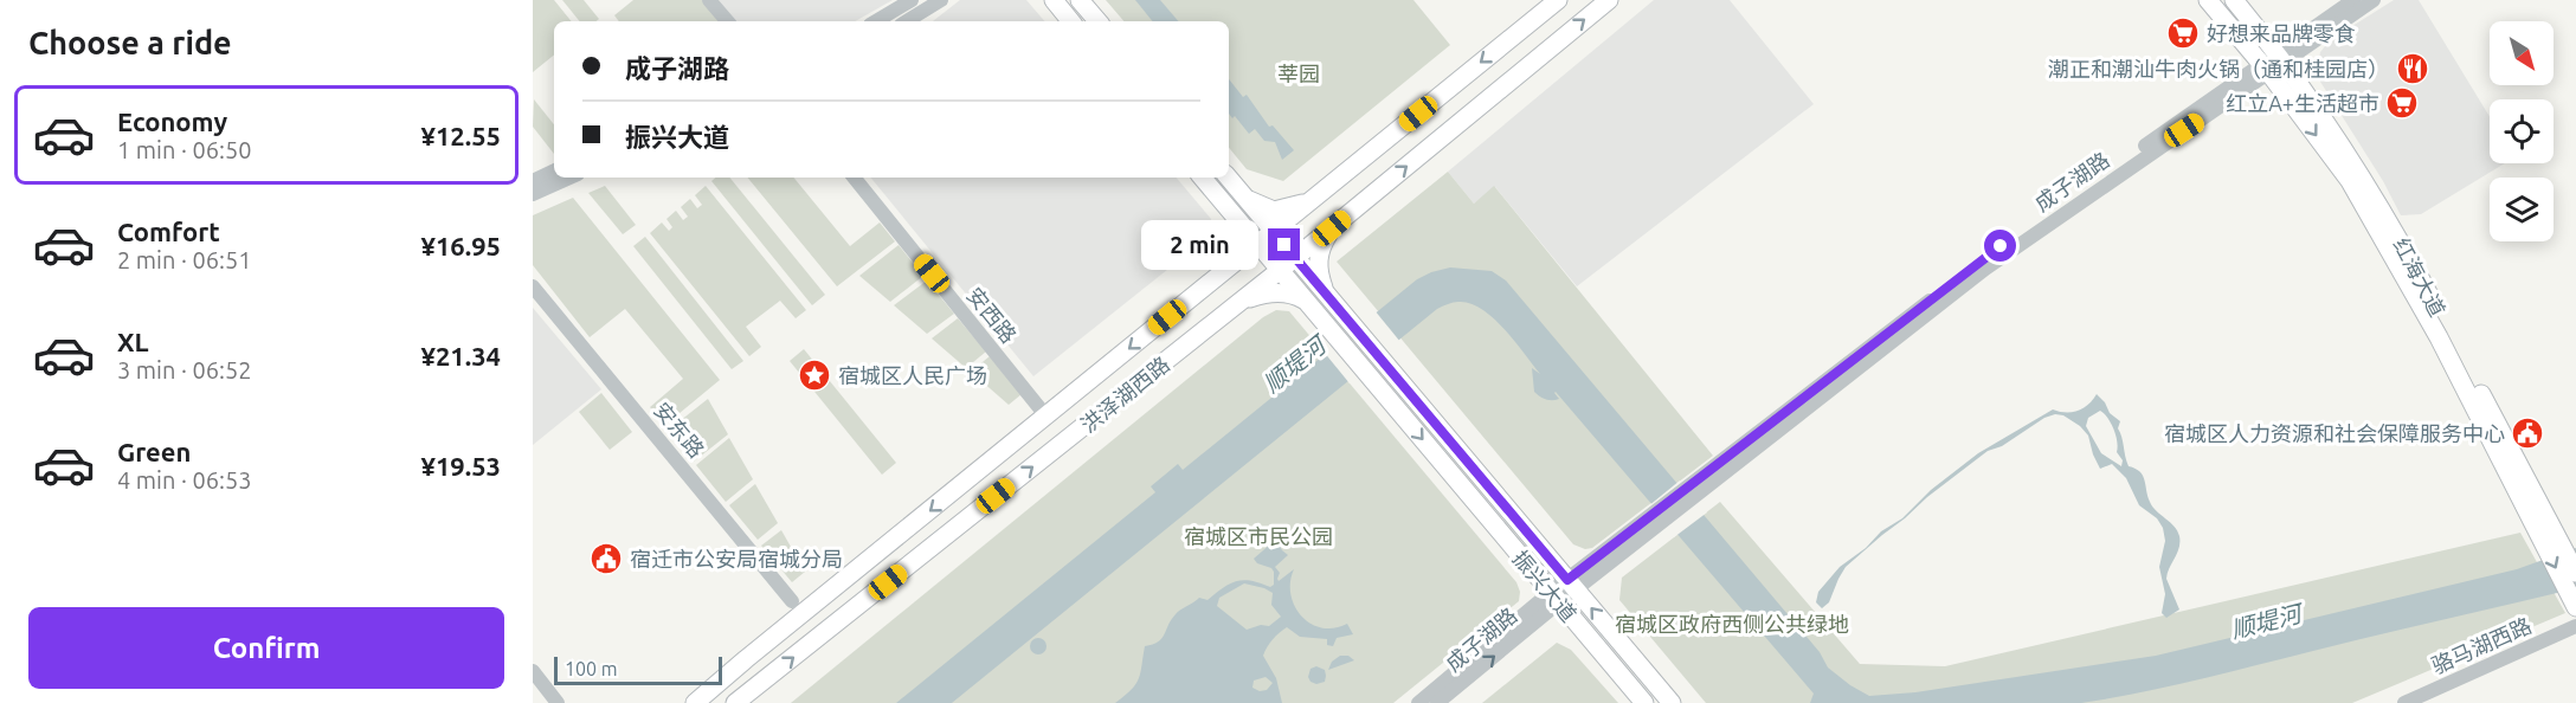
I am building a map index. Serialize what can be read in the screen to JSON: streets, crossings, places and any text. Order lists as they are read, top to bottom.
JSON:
{
  "streets": {
    "main road": ["红海大道", "洪泽湖西路", "振兴大道"],
    "street": [
      "成子湖路",
      "安西路",
      "安东路",
      "骆马湖西路"
    ]
  },
  "crossings": [
    ["成子湖路", "红海大道"],
    ["成子湖路", "振兴大道"],
    ["安西路", "洪泽湖西路"],
    ["洪泽湖西路", "振兴大道"]
  ],
  "water": ["顺堤河"],
  "parks": ["莘园", "宿城区市民公园", "宿城区政府西侧公共绿地"],
  "places": {
    "supermarket": ["好想来品牌零食", "红立A+生活超市"],
    "restaurant": ["潮正和潮汕牛肉火锅（通和桂园店）"],
    "place": ["宿城区人民广场"],
    "public building": ["宿城区人力资源和社会保障服务中心", "宿迁市公安局宿城分局"]
  },
  "scale_bar": "100 m",
  "north": "bottom right",
  "page": {
    "heading": "Choose a ride",
    "banner": ["成子湖路", "振兴大道"],
    "list": [
      {
        "name": "Economy",
        "note": "1 min · 06:50",
        "value": "¥12.55"
      },
      {
        "name": "Comfort",
        "note": "2 min · 06:51",
        "value": "¥16.95"
      },
      {
        "name": "XL",
        "note": "3 min · 06:52",
        "value": "¥21.34"
      },
      {
        "name": "Green",
        "note": "4 min · 06:53",
        "value": "¥19.53"
      }
    ],
    "bubble": "2 min",
    "buttons": "Confirm",
    "scale": "100 m"
  }
}
